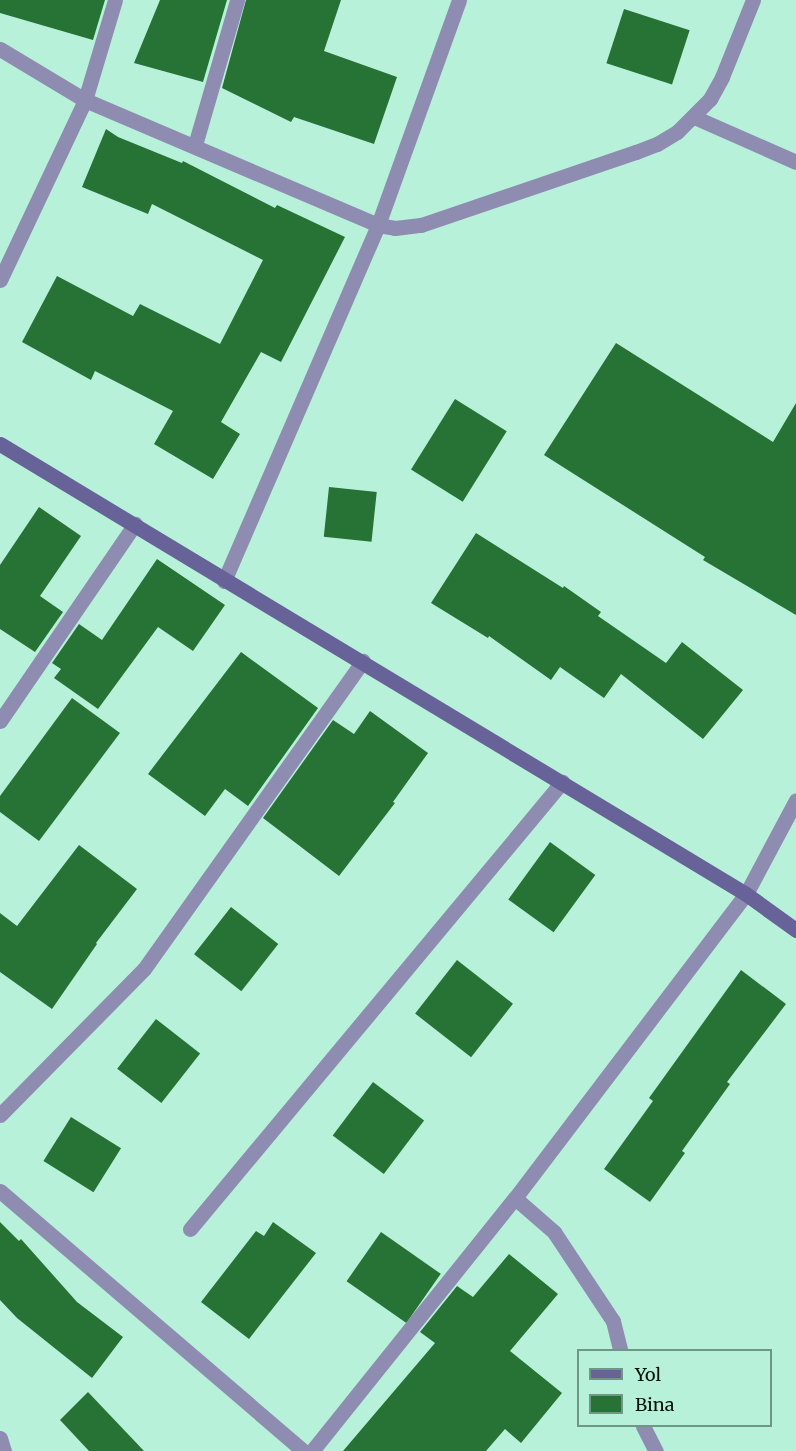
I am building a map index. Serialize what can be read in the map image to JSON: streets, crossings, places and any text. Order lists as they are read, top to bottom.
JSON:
{
  "legend": ["Yol", "Bina"]
}
